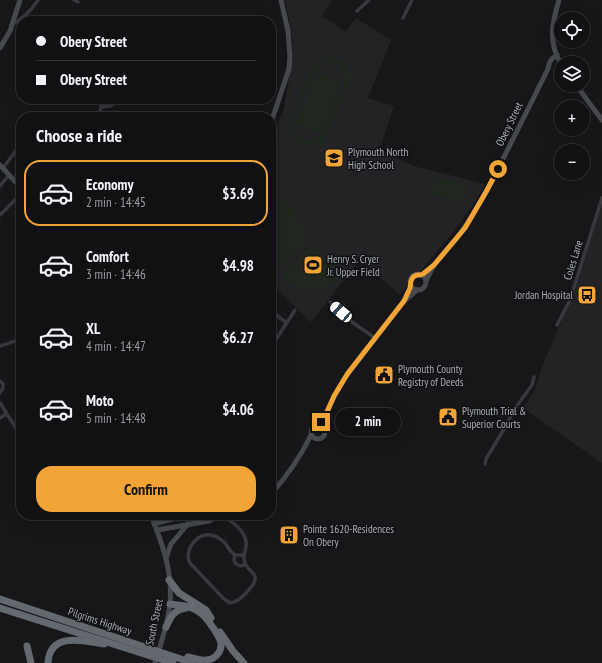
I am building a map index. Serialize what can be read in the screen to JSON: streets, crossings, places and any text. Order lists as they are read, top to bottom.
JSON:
{
  "streets": {
    "highway": ["Pilgrims Highway"],
    "main road": ["Obery Street", "South Street"],
    "street": ["Coles Lane"]
  },
  "places": {
    "school or university": ["Plymouth North High School"],
    "sports": ["Henry S. Cryer Jr. Upper Field"],
    "bus stop": ["Jordan Hospital"],
    "public building": ["Plymouth County Registry of Deeds", "Plymouth Trial & Superior Courts"],
    "building": ["Pointe 1620-Residences On Obery"]
  },
  "page": {
    "map_buttons": ["+", "−"],
    "banner": ["Obery Street", "Obery Street"],
    "heading": "Choose a ride",
    "list": [
      {
        "name": "Economy",
        "note": "2 min · 14:45",
        "value": "$3.69"
      },
      {
        "name": "Comfort",
        "note": "3 min · 14:46",
        "value": "$4.98"
      },
      {
        "name": "XL",
        "note": "4 min · 14:47",
        "value": "$6.27"
      },
      {
        "name": "Moto",
        "note": "5 min · 14:48",
        "value": "$4.06"
      }
    ],
    "bubble": "2 min",
    "buttons": "Confirm"
  }
}
